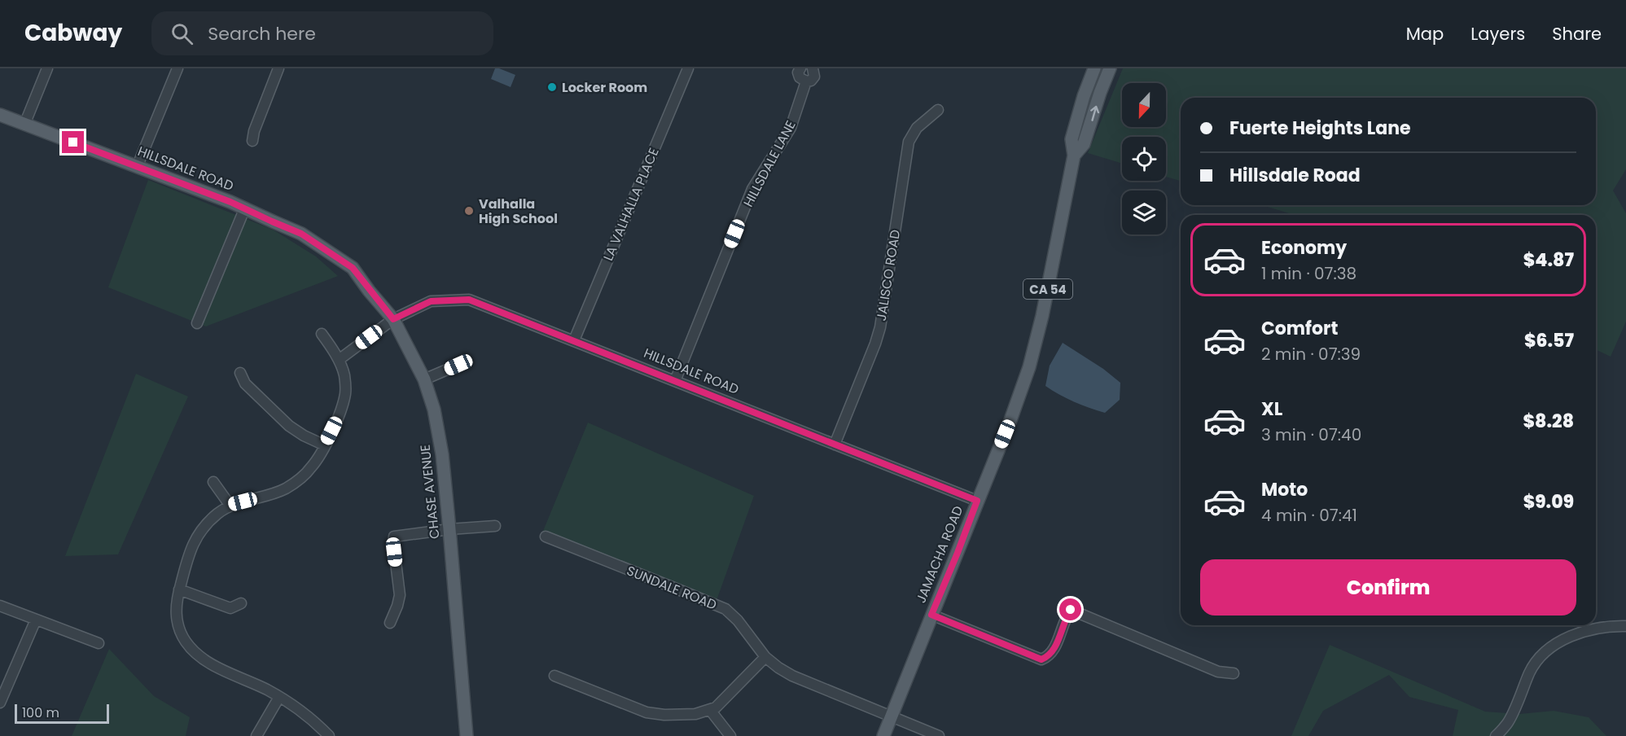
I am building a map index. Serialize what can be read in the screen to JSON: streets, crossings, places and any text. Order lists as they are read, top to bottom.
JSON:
{
  "streets": {
    "main road": [
      "HILLSDALE ROAD",
      "CA 54",
      "CHASE AVENUE",
      "JAMACHA ROAD"
    ],
    "street": [
      "HILLSDALE LANE",
      "LA VALHALLA PLACE",
      "JALISCO ROAD",
      "SUNDALE ROAD"
    ]
  },
  "crossings": [
    ["HILLSDALE LANE", "HILLSDALE ROAD"],
    ["HILLSDALE ROAD", "LA VALHALLA PLACE"],
    ["HILLSDALE ROAD", "JALISCO ROAD"],
    ["HILLSDALE ROAD", "CHASE AVENUE"],
    ["HILLSDALE ROAD", "JAMACHA ROAD"],
    ["JAMACHA ROAD", "SUNDALE ROAD"]
  ],
  "places": ["Locker Room", "Valhalla High School"],
  "scale_bar": "100 m",
  "north": "bottom",
  "page": {
    "header": "Cabway",
    "search": "Search here",
    "nav": ["Map", "Layers", "Share"],
    "banner": ["Fuerte Heights Lane", "Hillsdale Road"],
    "list": [
      {
        "name": "Economy",
        "note": "1 min · 07:38",
        "value": "$4.87"
      },
      {
        "name": "Comfort",
        "note": "2 min · 07:39",
        "value": "$6.57"
      },
      {
        "name": "XL",
        "note": "3 min · 07:40",
        "value": "$8.28"
      },
      {
        "name": "Moto",
        "note": "4 min · 07:41",
        "value": "$9.09"
      }
    ],
    "buttons": "Confirm",
    "scale": "100 m"
  }
}
